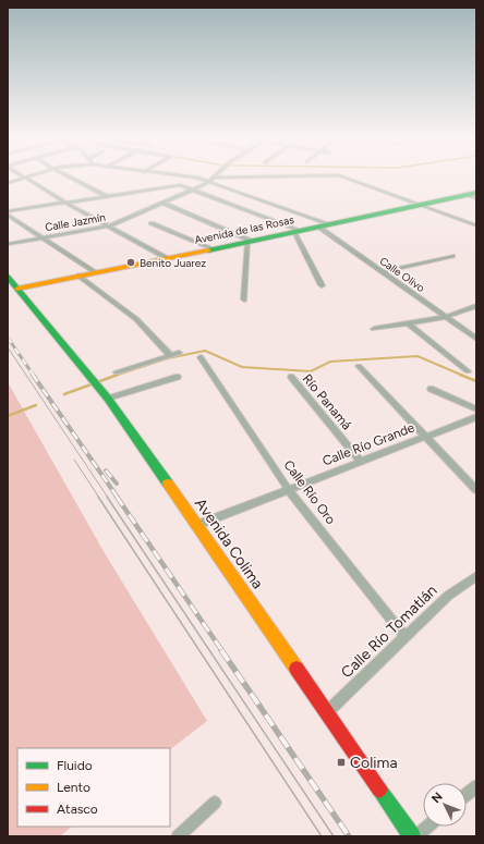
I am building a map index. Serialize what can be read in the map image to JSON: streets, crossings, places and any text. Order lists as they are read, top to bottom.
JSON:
{
  "streets": {
    "street": [
      "Calle Jazmín",
      "Avenida de las Rosas",
      "Calle Olivo",
      "Río Panamá",
      "Calle Río Grande",
      "Calle Río Oro",
      "Avenida Colima",
      "Calle Río Tomatlán"
    ]
  },
  "crossings": [
    ["Avenida de las Rosas", "Calle Olivo"],
    ["Avenida de las Rosas", "Avenida Colima"],
    ["Río Panamá", "Calle Río Grande"],
    ["Calle Río Grande", "Calle Río Oro"],
    ["Calle Río Grande", "Avenida Colima"],
    ["Calle Río Oro", "Calle Río Tomatlán"],
    ["Avenida Colima", "Calle Río Tomatlán"]
  ],
  "places": {
    "other": ["Benito Juarez"],
    "transit": ["Colima"]
  },
  "legend": ["Fluido", "Lento", "Atasco"],
  "north": "top left"
}
